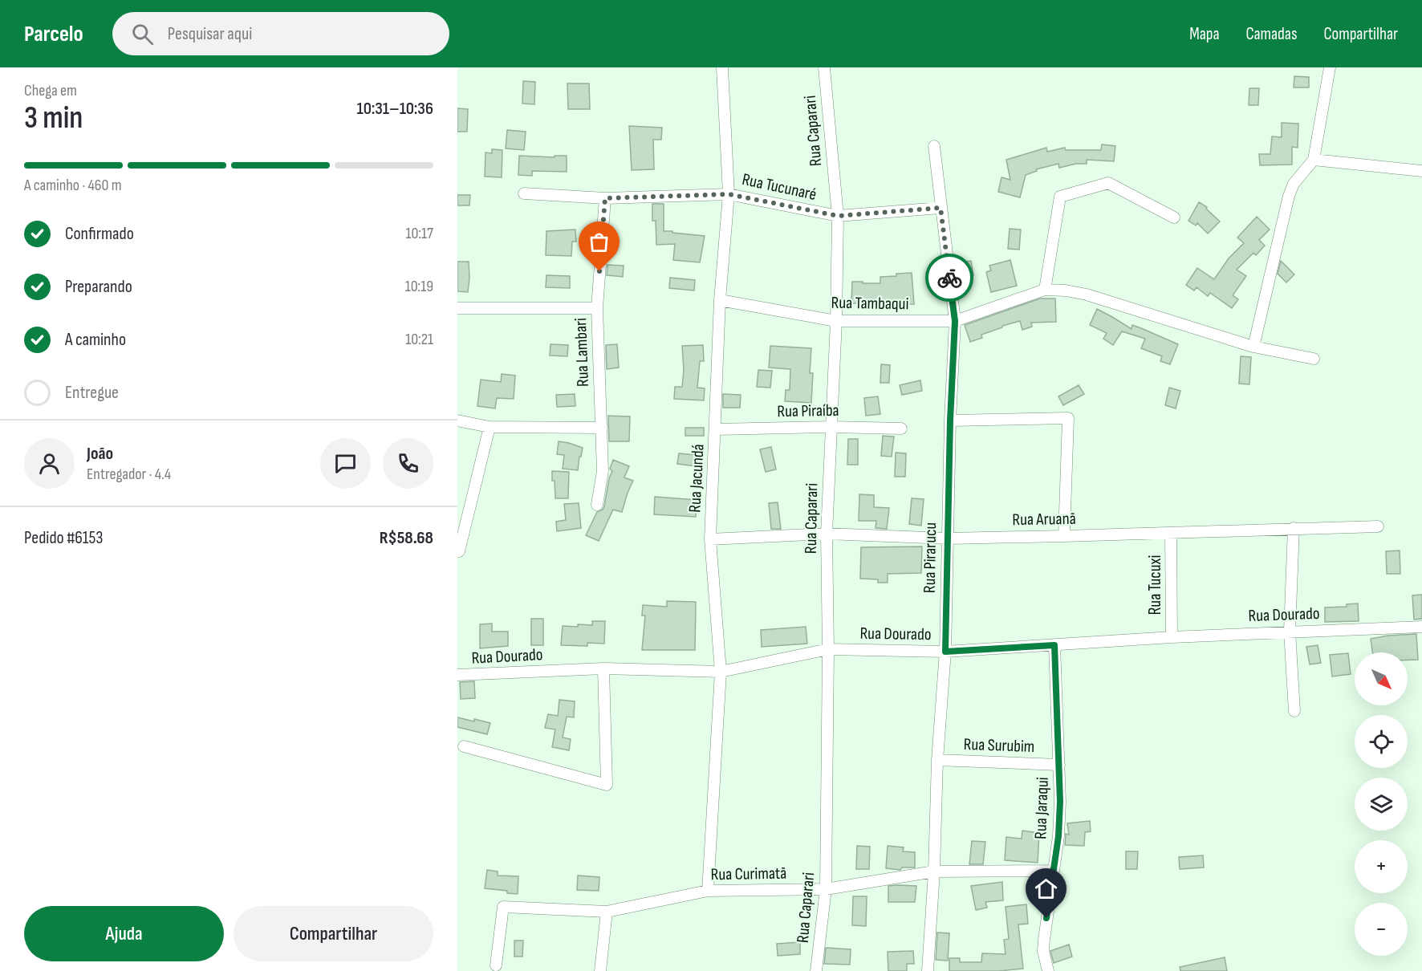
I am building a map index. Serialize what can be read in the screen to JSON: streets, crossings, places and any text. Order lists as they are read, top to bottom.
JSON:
{
  "streets": {
    "street": [
      "Rua Caparari",
      "Rua Tucunaré",
      "Rua Tambaqui",
      "Rua Lambari",
      "Rua Piraíba",
      "Rua Jacundá",
      "Rua Aruanã",
      "Rua Pirarucu",
      "Rua Tucuxi",
      "Rua Dourado",
      "Rua Surubim",
      "Rua Jaraqui",
      "Rua Curimatã"
    ]
  },
  "crossings": [
    ["Rua Caparari", "Rua Tucunaré"],
    ["Rua Caparari", "Rua Tambaqui"],
    ["Rua Caparari", "Rua Piraíba"],
    ["Rua Caparari", "Rua Aruanã"],
    ["Rua Caparari", "Rua Dourado"],
    ["Rua Caparari", "Rua Curimatã"],
    ["Rua Tucunaré", "Rua Lambari"],
    ["Rua Tucunaré", "Rua Jacundá"],
    ["Rua Tucunaré", "Rua Pirarucu"],
    ["Rua Tambaqui", "Rua Jacundá"],
    ["Rua Tambaqui", "Rua Pirarucu"],
    ["Rua Piraíba", "Rua Jacundá"],
    ["Rua Jacundá", "Rua Aruanã"],
    ["Rua Jacundá", "Rua Dourado"],
    ["Rua Jacundá", "Rua Curimatã"],
    ["Rua Aruanã", "Rua Pirarucu"],
    ["Rua Aruanã", "Rua Tucuxi"],
    ["Rua Pirarucu", "Rua Dourado"],
    ["Rua Pirarucu", "Rua Surubim"],
    ["Rua Pirarucu", "Rua Curimatã"],
    ["Rua Tucuxi", "Rua Dourado"],
    ["Rua Dourado", "Rua Jaraqui"],
    ["Rua Surubim", "Rua Jaraqui"],
    ["Rua Jaraqui", "Rua Curimatã"]
  ],
  "north": "bottom right",
  "page": {
    "header": "Parcelo",
    "search": "Pesquisar aqui",
    "nav": ["Mapa", "Camadas", "Compartilhar"],
    "heading": ["3 min", "Chega em", "10:31–10:36"],
    "panel": [
      "João",
      "Entregador · 4.4",
      "Pedido #6153",
      "R$58.68"
    ],
    "bar": "A caminho · 460 m",
    "list": [
      ["Confirmado", "10:17"],
      ["Preparando", "10:19"],
      ["A caminho", "10:21"],
      "Entregue"
    ],
    "map_buttons": ["+", "−"],
    "buttons": ["Ajuda", "Compartilhar"]
  }
}
